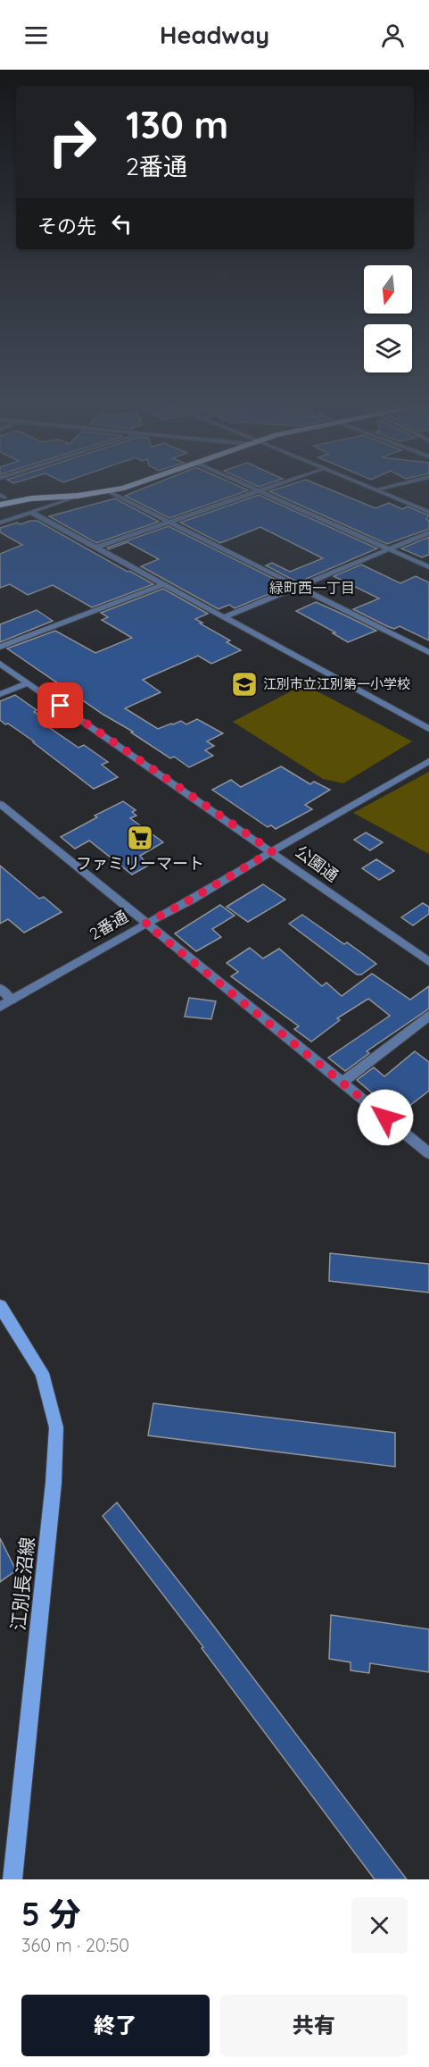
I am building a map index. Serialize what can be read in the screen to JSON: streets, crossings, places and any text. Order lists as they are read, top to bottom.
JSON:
{
  "streets": {
    "main road": ["江別長沼線"],
    "street": ["公園通", "2番通"]
  },
  "crossings": [
    ["公園通", "2番通"]
  ],
  "districts": ["緑町西一丁目"],
  "places": {
    "school or university": ["江別市立江別第一小学校"],
    "supermarket": ["ファミリーマート"]
  },
  "north": "bottom",
  "page": {
    "header": "Headway",
    "turn": ["130 m", "2番通"],
    "then": "その先",
    "heading": ["5 分", "360 m · 20:50"],
    "buttons": ["終了", "共有"]
  }
}
